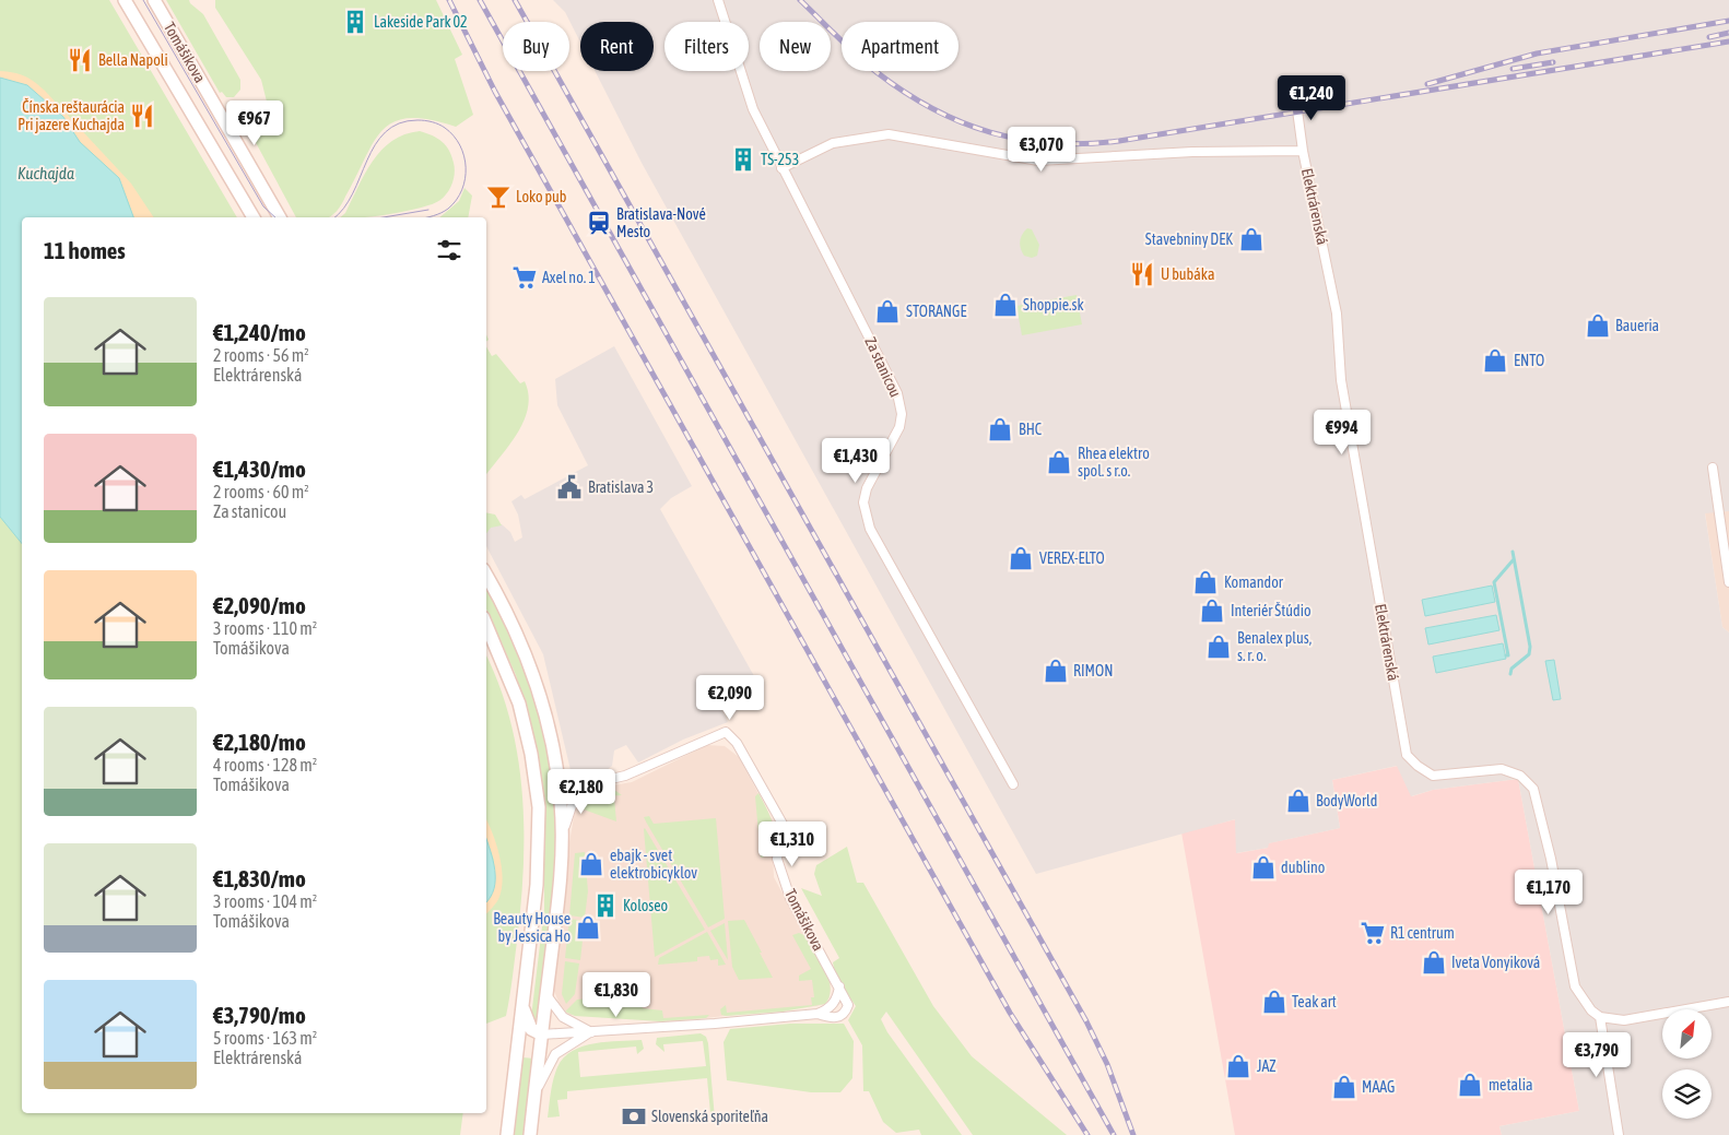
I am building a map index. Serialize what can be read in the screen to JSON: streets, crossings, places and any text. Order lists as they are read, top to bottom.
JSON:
{
  "streets": {
    "main road": ["Tomášikova"],
    "street": ["Elektrárenská", "Za stanicou"]
  },
  "crossings": [
    ["Elektrárenská", "Za stanicou"]
  ],
  "water": ["Kuchajda"],
  "places": {
    "building": ["Lakeside Park 02", "TS-253", "Koloseo"],
    "restaurant": ["Bella Napoli", "Čínska reštaurácia Pri jazere Kuchajda", "U bubáka"],
    "bar": ["Loko pub"],
    "station": ["Bratislava-Nové Mesto"],
    "shop": [
      "Stavebniny DEK",
      "Shoppie.sk",
      "STORANGE",
      "Baueria",
      "ENTO",
      "BHC",
      "Rhea elektro spol. s r.o.",
      "VEREX-ELTO",
      "Komandor",
      "Interiér Štúdio",
      "Benalex plus, s. r. o.",
      "RIMON",
      "BodyWorld",
      "ebajk - svet elektrobicyklov",
      "dublino",
      "Beauty House by Jessica Ho",
      "Iveta Vonyiková",
      "Teak art",
      "JAZ",
      "metalia",
      "MAAG"
    ],
    "supermarket": ["Axel no. 1", "R1 centrum"],
    "public building": ["Bratislava 3"],
    "bank": ["Slovenská sporiteľňa"]
  },
  "north": "top right",
  "page": {
    "chip": [
      "Buy",
      "Rent",
      "Filters",
      "New",
      "Apartment"
    ],
    "price": [
      "€1,240",
      "€967",
      "€3,070",
      "€994",
      "€1,430",
      "€2,090",
      "€2,180",
      "€1,310",
      "€1,170",
      "€1,830",
      "€3,790"
    ],
    "heading": "11 homes",
    "list": [
      {
        "name": "€1,240/mo",
        "note": "2 rooms · 56 m² · Elektrárenská"
      },
      {
        "name": "€1,430/mo",
        "note": "2 rooms · 60 m² · Za stanicou"
      },
      {
        "name": "€2,090/mo",
        "note": "3 rooms · 110 m² · Tomášikova"
      },
      {
        "name": "€2,180/mo",
        "note": "4 rooms · 128 m² · Tomášikova"
      },
      {
        "name": "€1,830/mo",
        "note": "3 rooms · 104 m² · Tomášikova"
      },
      {
        "name": "€3,790/mo",
        "note": "5 rooms · 163 m² · Elektrárenská"
      }
    ]
  }
}
